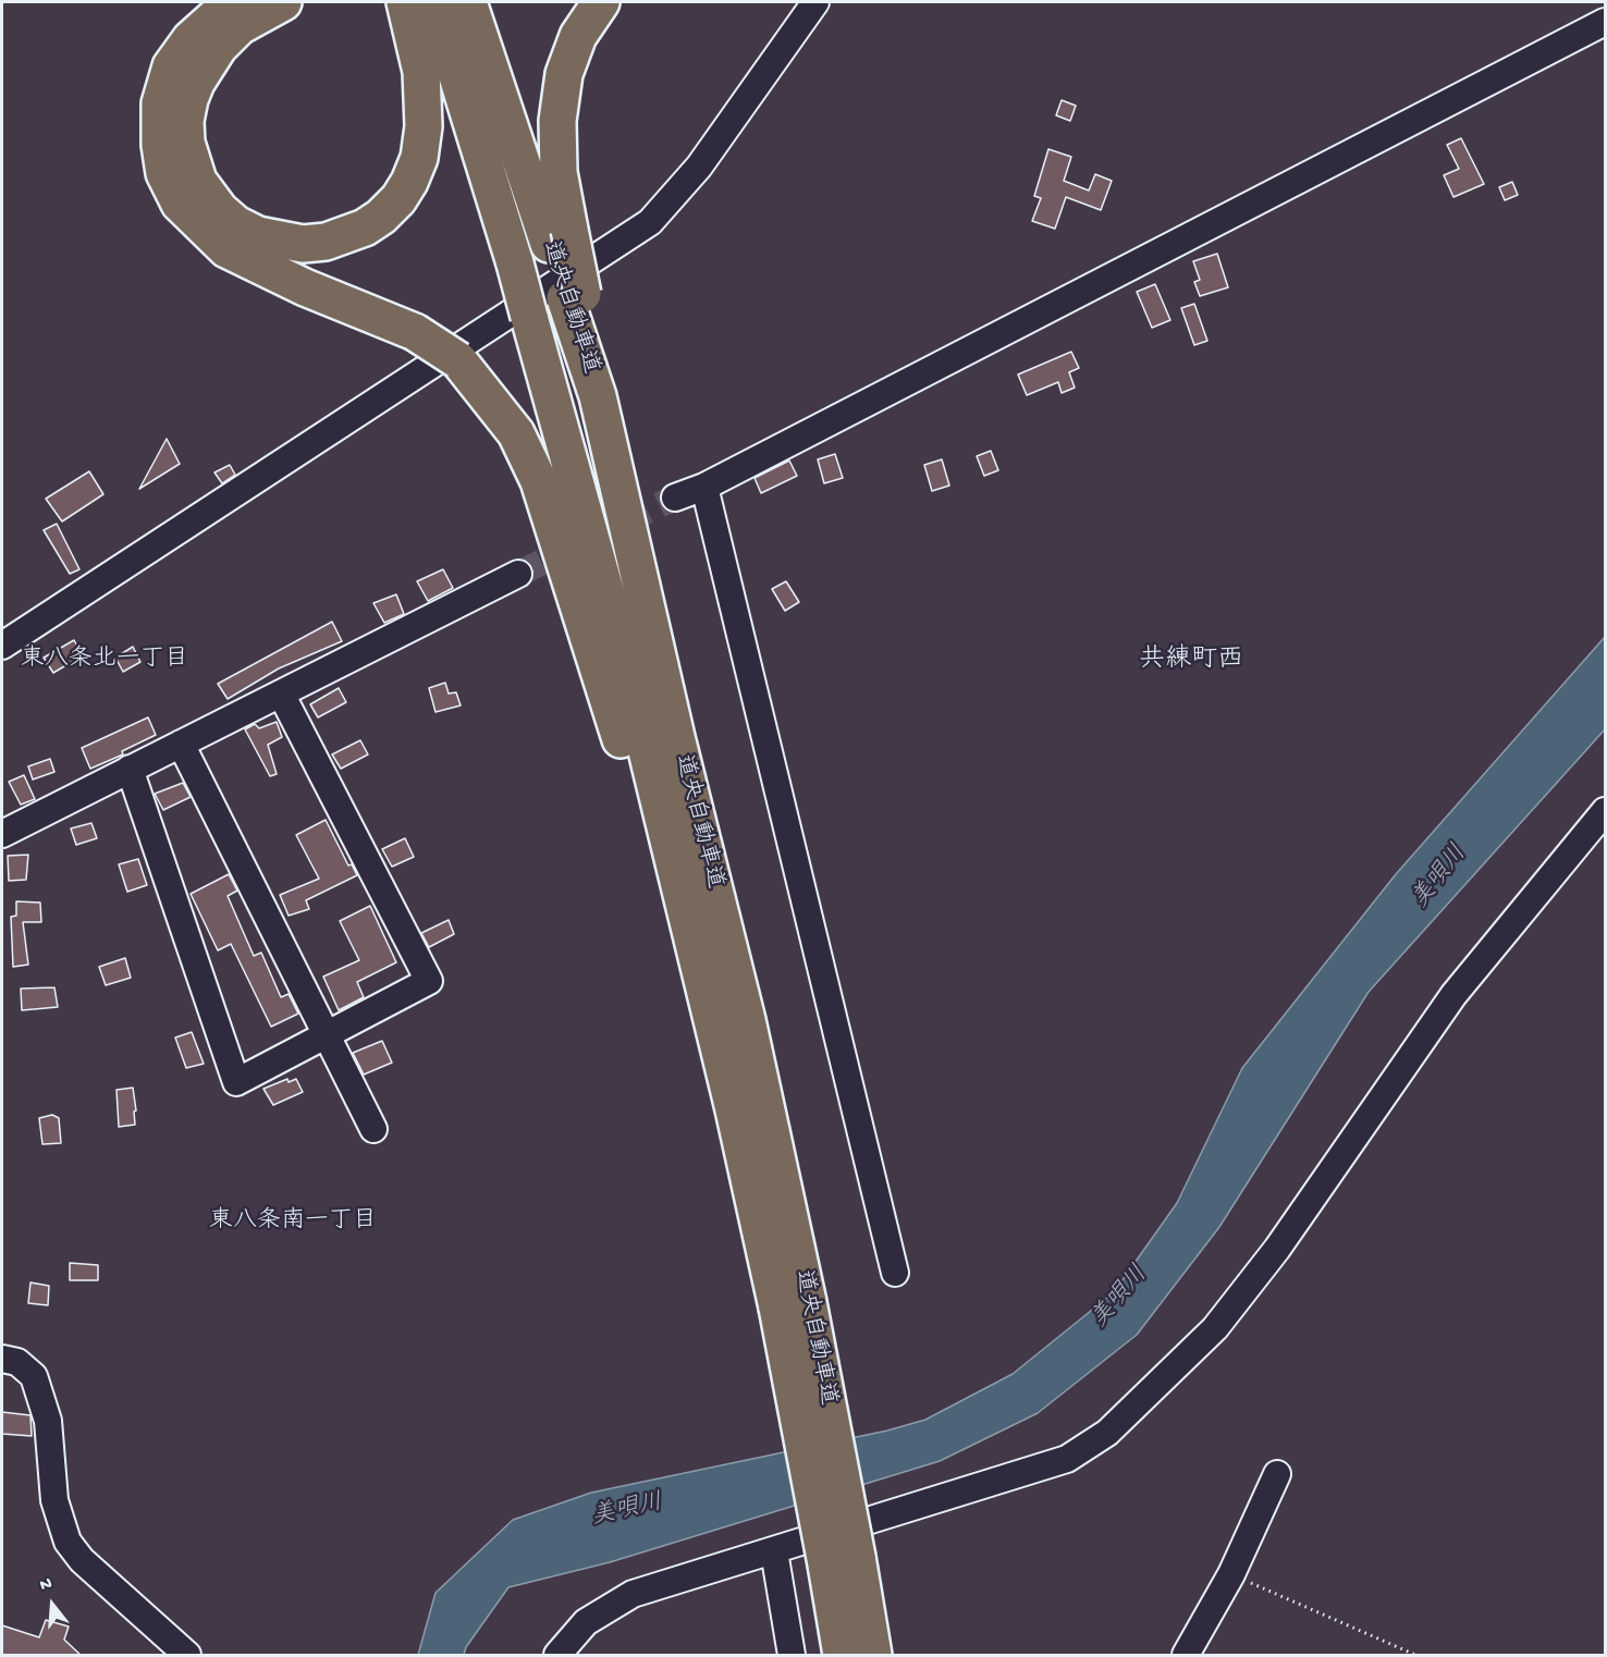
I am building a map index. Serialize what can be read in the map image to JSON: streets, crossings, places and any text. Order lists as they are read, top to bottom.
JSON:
{
  "streets": {
    "highway": ["道央自動車道"]
  },
  "districts": ["東八条北一丁目", "共練町西", "東八条南一丁目"],
  "water": ["美唄川"],
  "north": "top"
}
